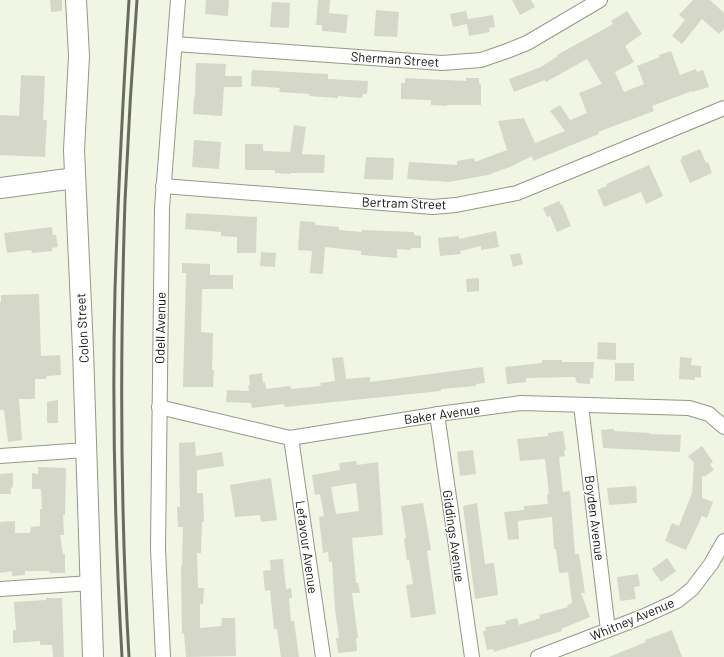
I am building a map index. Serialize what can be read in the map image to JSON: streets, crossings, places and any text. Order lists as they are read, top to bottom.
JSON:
{
  "streets": {
    "main road": ["Colon Street"],
    "street": [
      "Sherman Street",
      "Bertram Street",
      "Odell Avenue",
      "Baker Avenue",
      "Boyden Avenue",
      "Giddings Avenue",
      "Lefavour Avenue",
      "Whitney Avenue"
    ]
  },
  "crossings": [
    ["Sherman Street", "Odell Avenue"],
    ["Bertram Street", "Odell Avenue"],
    ["Odell Avenue", "Baker Avenue"],
    ["Baker Avenue", "Boyden Avenue"],
    ["Baker Avenue", "Giddings Avenue"],
    ["Baker Avenue", "Lefavour Avenue"],
    ["Boyden Avenue", "Whitney Avenue"]
  ]
}
